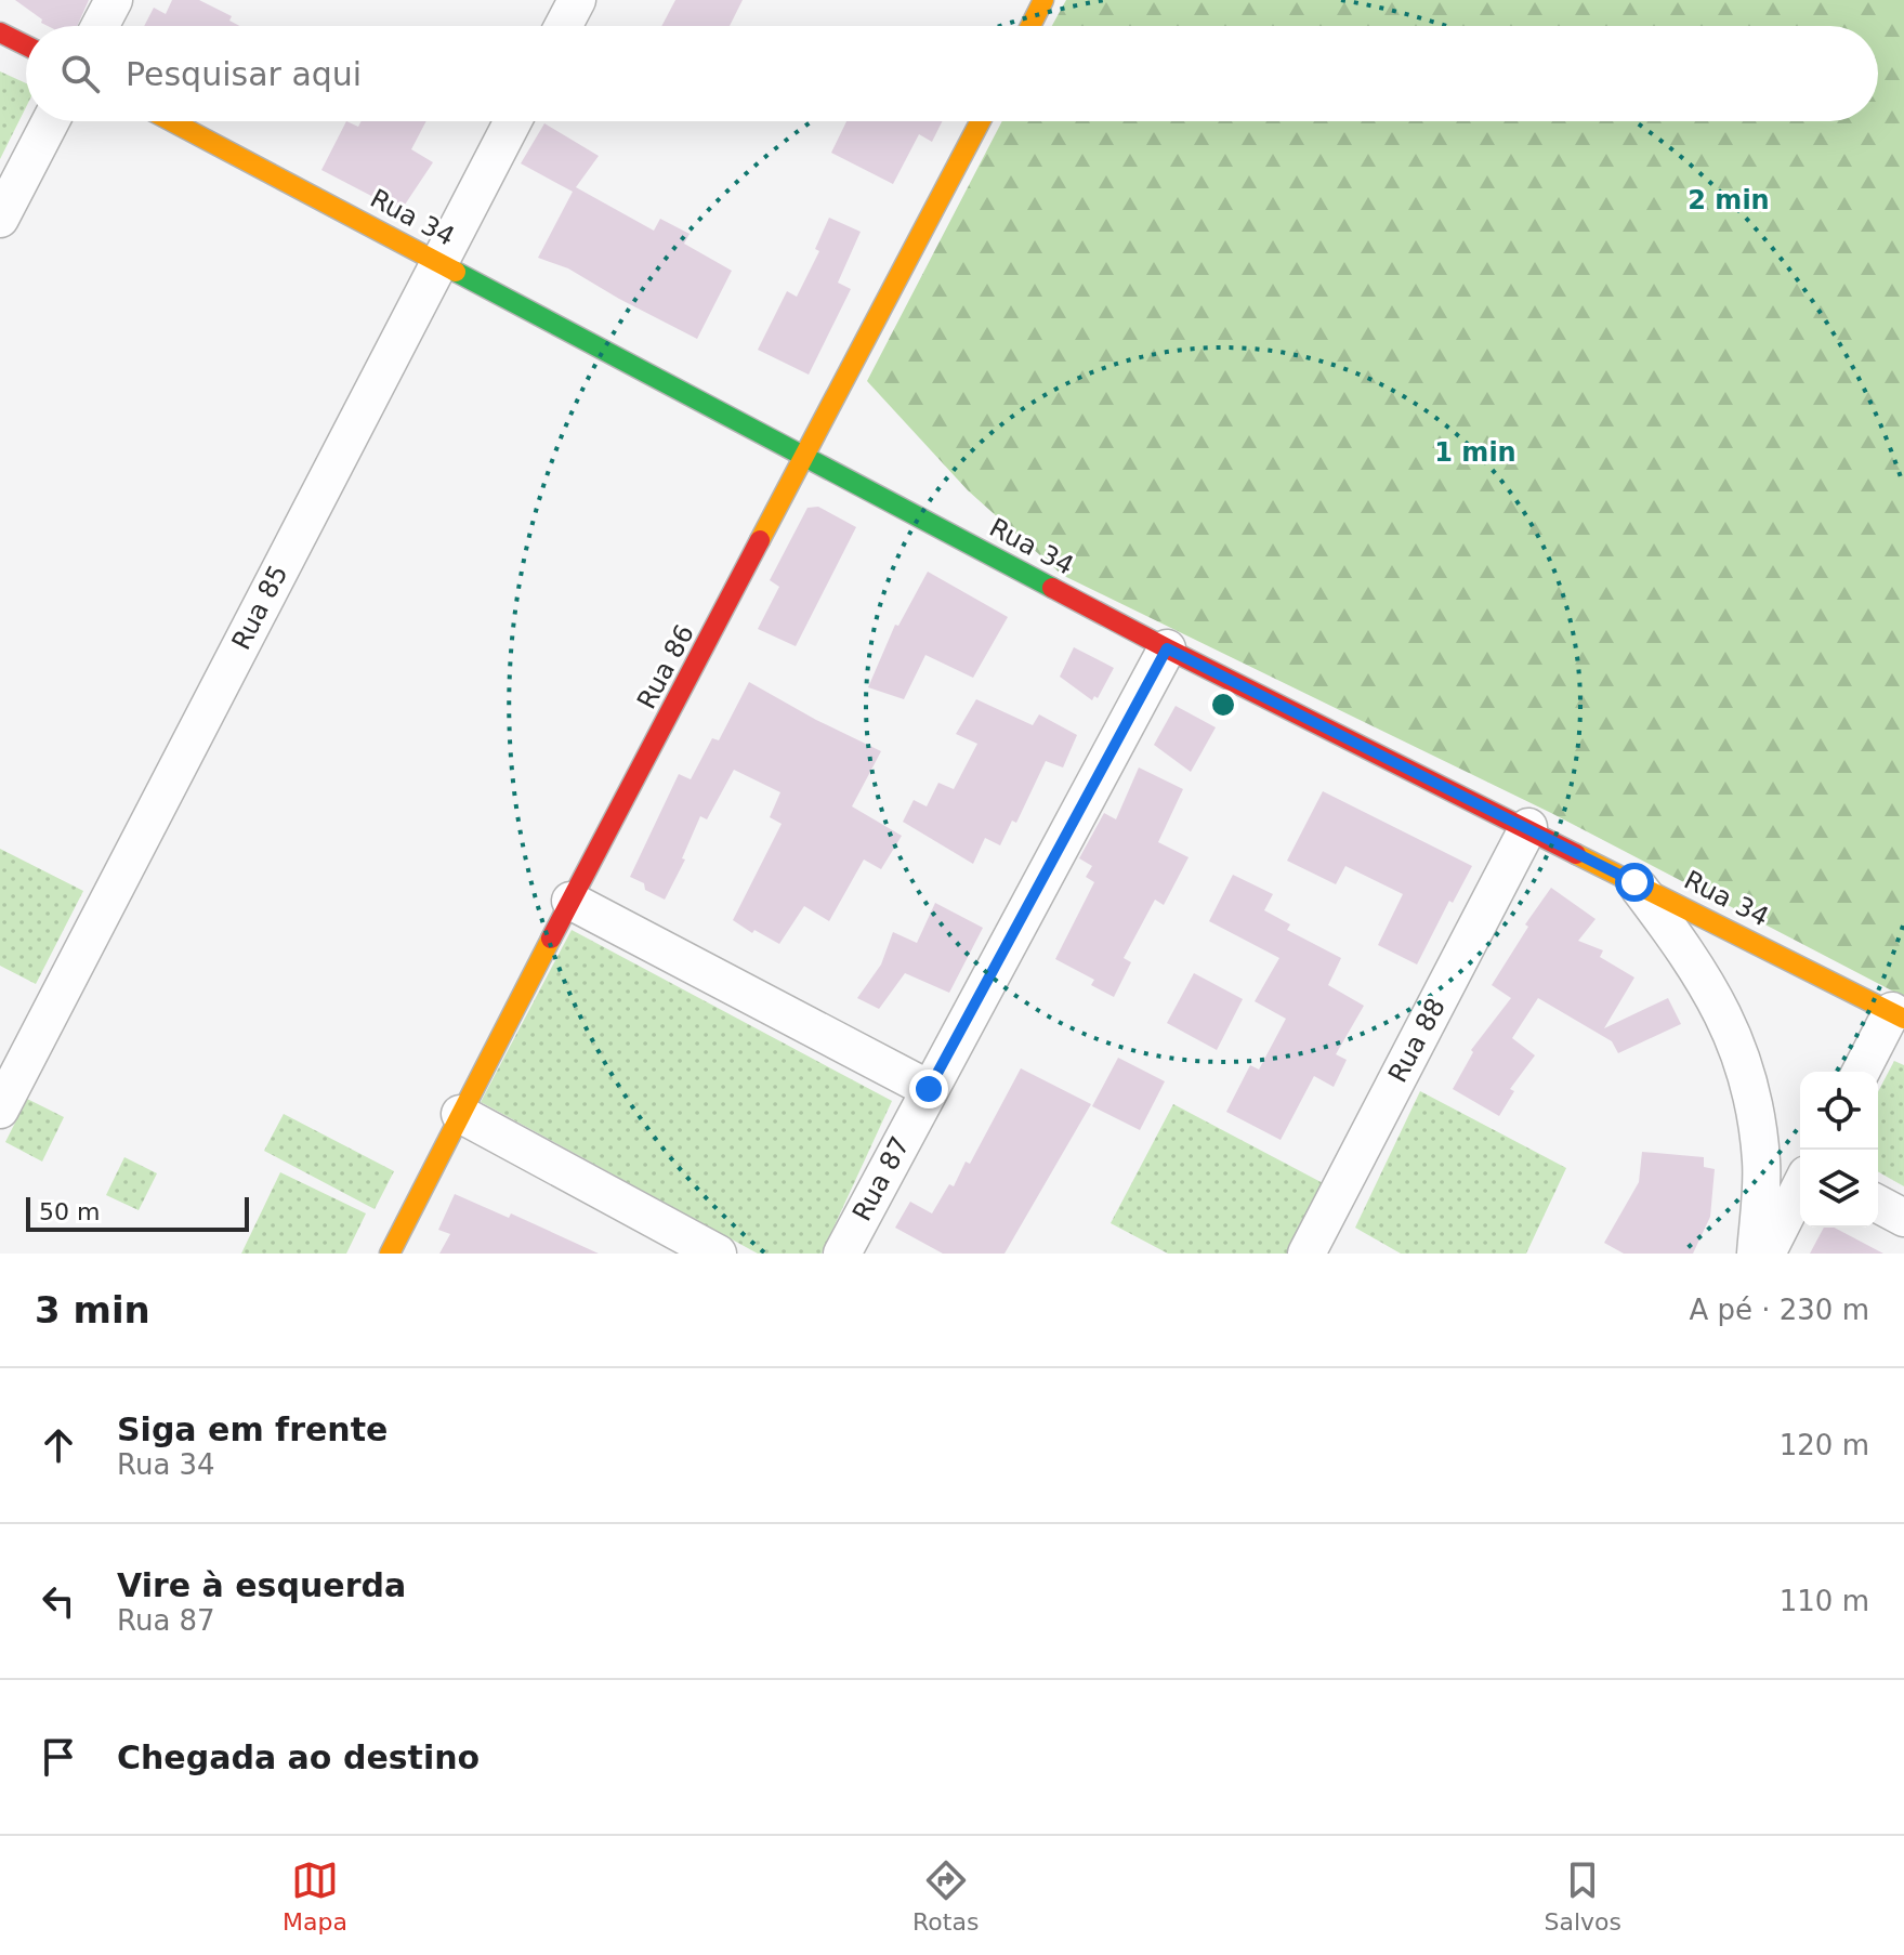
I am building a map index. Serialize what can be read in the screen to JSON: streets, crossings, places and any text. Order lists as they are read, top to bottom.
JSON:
{
  "streets": {
    "street": [
      "Rua 34",
      "Rua 85",
      "Rua 86",
      "Rua 88",
      "Rua 87"
    ]
  },
  "crossings": [
    ["Rua 34", "Rua 85"],
    ["Rua 34", "Rua 86"],
    ["Rua 34", "Rua 88"],
    ["Rua 34", "Rua 87"]
  ],
  "scale_bar": "50 m",
  "page": {
    "search": "Pesquisar aqui",
    "scale": "50 m",
    "heading": ["3 min", "A pé · 230 m"],
    "list": [
      ["Siga em frente", "Rua 34", "120 m"],
      ["Vire à esquerda", "Rua 87", "110 m"],
      "Chegada ao destino"
    ],
    "nav": ["Mapa", "Rotas", "Salvos"]
  },
  "rings": ["2 min", "1 min"]
}
